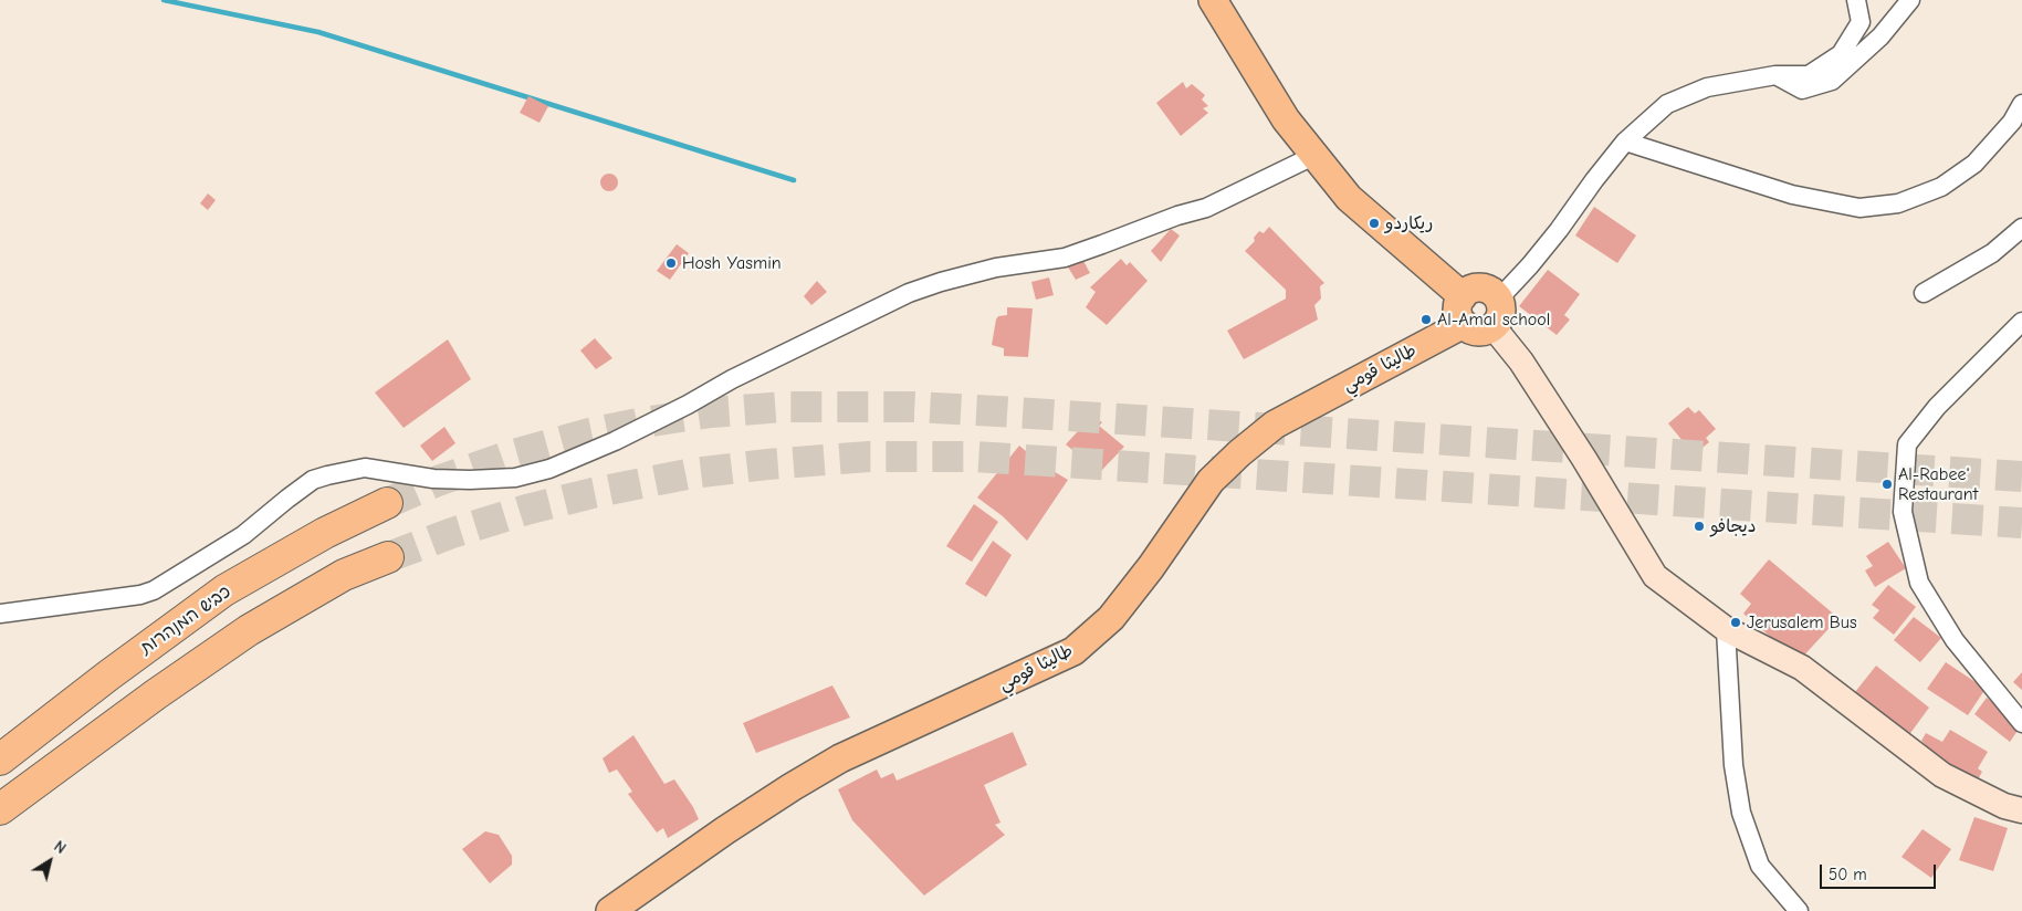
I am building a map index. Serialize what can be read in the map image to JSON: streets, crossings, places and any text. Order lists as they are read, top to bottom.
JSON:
{
  "streets": {
    "highway": ["כביש המנהרות"],
    "main road": ["طاليثا قومي"]
  },
  "places": [
    "ريكاردو",
    "Hosh Yasmin",
    "Al-Amal school",
    "Al-Rabee' Restaurant",
    "ديجافو",
    "Jerusalem Bus"
  ],
  "scale_bar": "50 m",
  "north": "top right"
}
